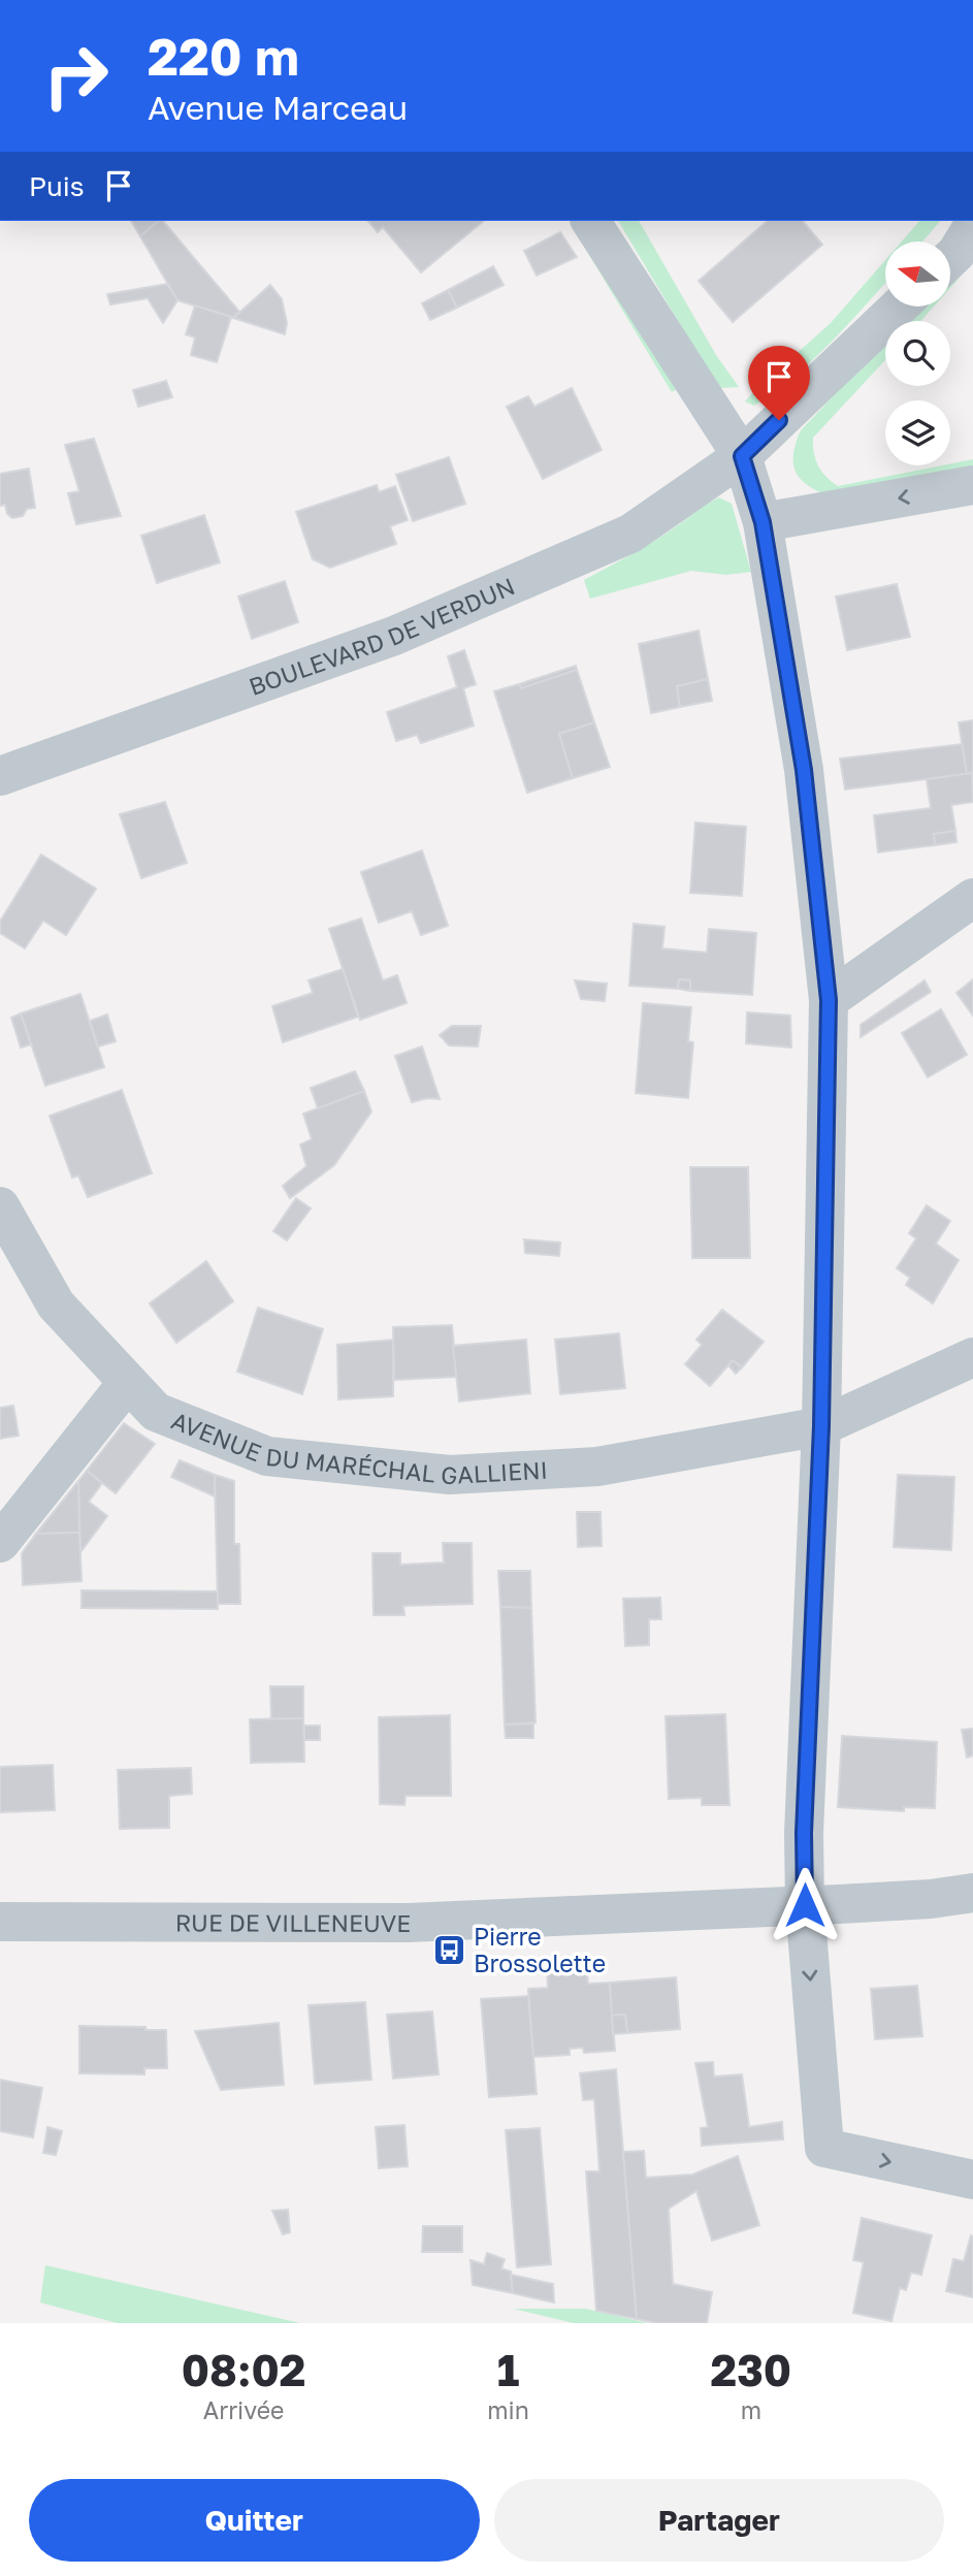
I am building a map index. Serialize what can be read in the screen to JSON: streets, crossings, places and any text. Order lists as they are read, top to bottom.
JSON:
{
  "streets": {
    "street": ["BOULEVARD DE VERDUN", "AVENUE DU MARÉCHAL GALLIENI", "RUE DE VILLENEUVE"]
  },
  "places": {
    "bus stop": ["Pierre Brossolette"]
  },
  "north": "left",
  "page": {
    "turn": ["220 m", "Avenue Marceau"],
    "then": "Puis",
    "eta": [
      "08:02",
      "Arrivée",
      "1",
      "min",
      "230",
      "m"
    ],
    "buttons": ["Quitter", "Partager"]
  }
}
